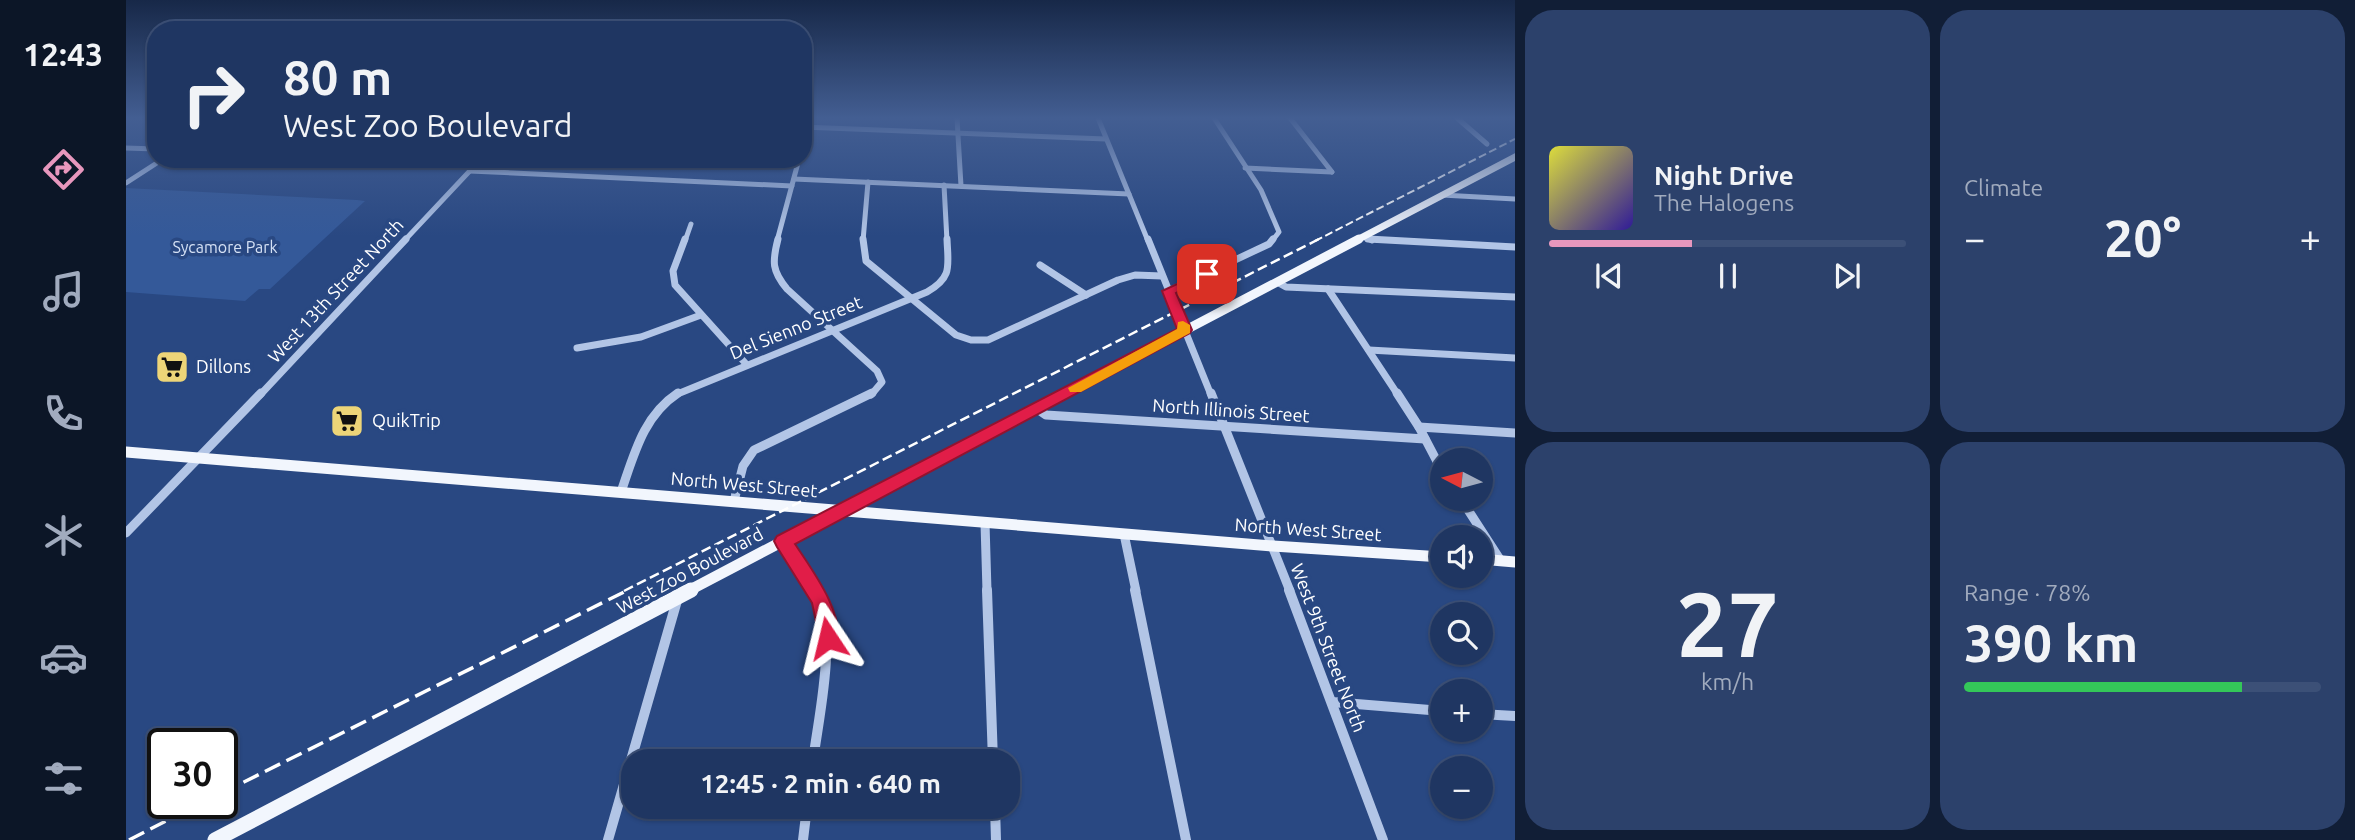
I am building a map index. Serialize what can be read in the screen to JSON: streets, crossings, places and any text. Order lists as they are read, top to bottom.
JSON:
{
  "streets": {
    "main road": ["North West Street", "West Zoo Boulevard"],
    "street": [
      "West 13th Street North",
      "Del Sienno Street",
      "North Illinois Street",
      "West 9th Street North"
    ]
  },
  "crossings": [
    ["West 13th Street North", "North West Street"],
    ["Del Sienno Street", "North West Street"],
    ["North Illinois Street", "West Zoo Boulevard"],
    ["North Illinois Street", "West 9th Street North"],
    ["North West Street", "West Zoo Boulevard"],
    ["North West Street", "West 9th Street North"],
    ["West Zoo Boulevard", "West 9th Street North"]
  ],
  "parks": ["Sycamore Park"],
  "places": {
    "supermarket": ["Dillons", "QuikTrip"]
  },
  "north": "left",
  "page": {
    "tabs": "12:43",
    "tile": [
      "Climate",
      ["27", "km/h"],
      ["Range · 78%", "390 km"]
    ],
    "turn": ["80 m", "West Zoo Boulevard"],
    "song": ["Night Drive", "The Halogens"],
    "heat": ["−", "20°", "+"],
    "map_buttons": ["+", "−"],
    "limit": "30",
    "trip": "12:45 · 2 min · 640 m"
  }
}
